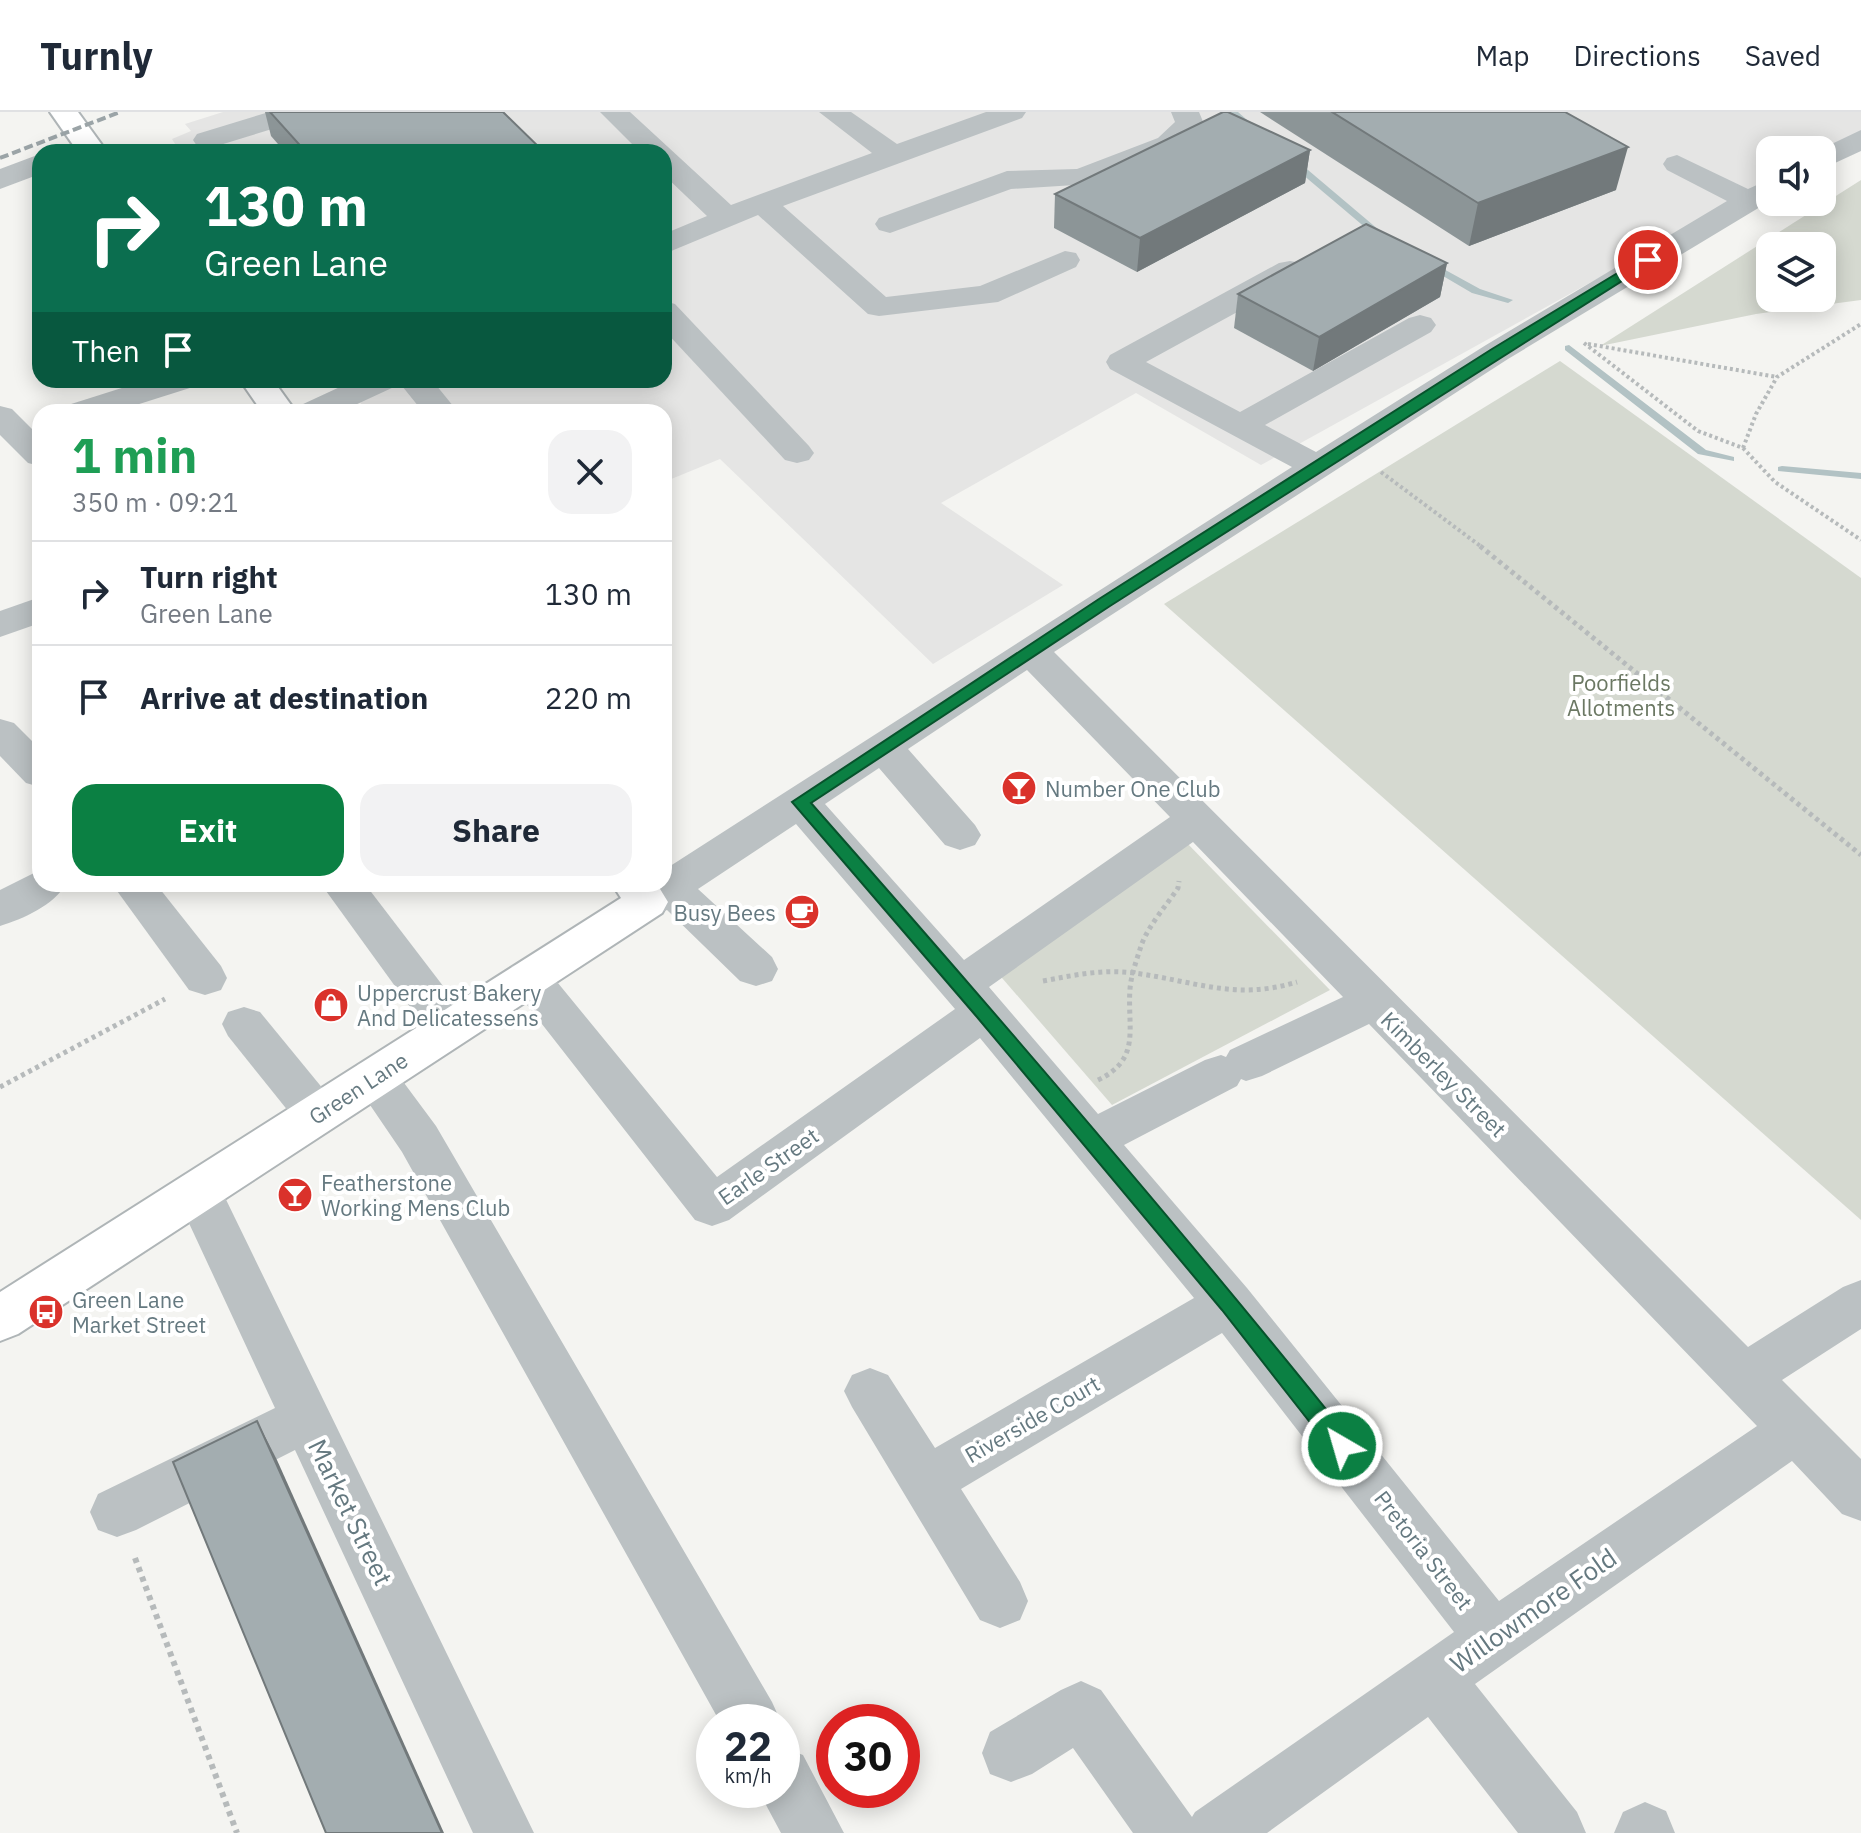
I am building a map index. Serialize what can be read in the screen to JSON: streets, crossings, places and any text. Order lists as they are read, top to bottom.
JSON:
{
  "streets": {
    "main road": ["Green Lane"],
    "street": [
      "Kimberley Street",
      "Earle Street",
      "Riverside Court",
      "Market Street",
      "Pretoria Street",
      "Willowmore Fold"
    ]
  },
  "crossings": [
    ["Kimberley Street", "Green Lane"],
    ["Kimberley Street", "Willowmore Fold"],
    ["Green Lane", "Earle Street"],
    ["Green Lane", "Market Street"],
    ["Green Lane", "Pretoria Street"],
    ["Earle Street", "Pretoria Street"],
    ["Riverside Court", "Pretoria Street"],
    ["Pretoria Street", "Willowmore Fold"]
  ],
  "parks": ["Poorfields Allotments"],
  "places": {
    "bar": ["Number One Club", "Featherstone Working Mens Club"],
    "cafe": ["Busy Bees"],
    "shop": ["Uppercrust Bakery And Delicatessens"],
    "bus stop": ["Green Lane Market Street"]
  },
  "page": {
    "header": "Turnly",
    "nav": ["Map", "Directions", "Saved"],
    "turn": ["130 m", "Green Lane"],
    "then": "Then",
    "heading": ["1 min", "350 m · 09:21"],
    "list": [
      {
        "name": "Turn right",
        "note": "Green Lane",
        "value": "130 m"
      },
      {
        "name": "Arrive at destination",
        "value": "220 m"
      }
    ],
    "buttons": ["Exit", "Share"],
    "speed": "22 km/h",
    "limit": "30"
  }
}
